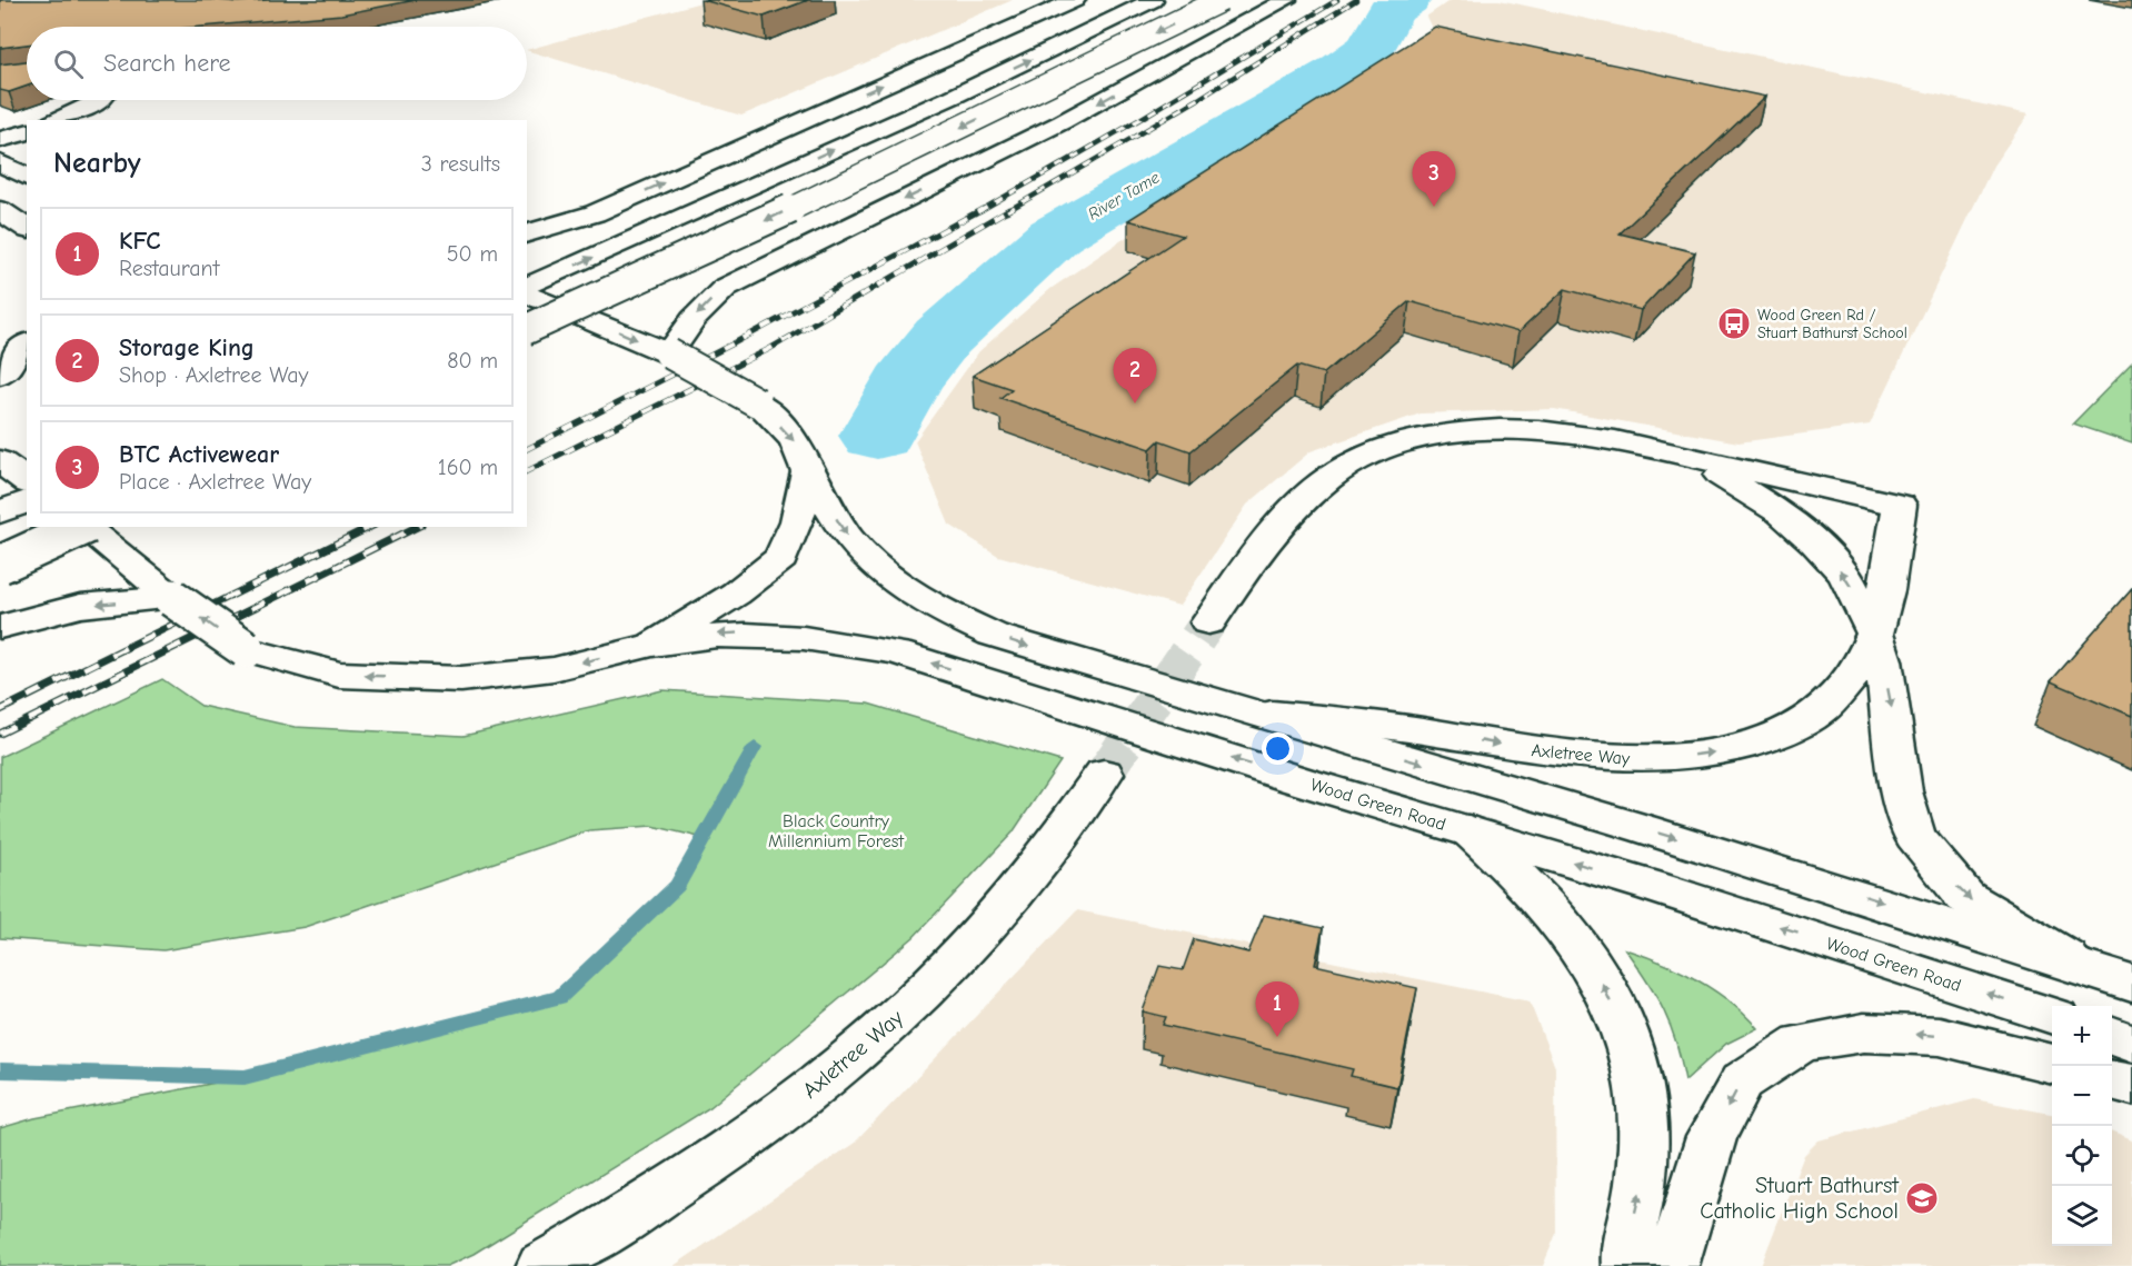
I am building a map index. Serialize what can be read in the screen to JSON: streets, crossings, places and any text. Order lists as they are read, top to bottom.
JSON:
{
  "streets": {
    "main road": ["Axletree Way", "Wood Green Road"]
  },
  "water": ["River Tame"],
  "parks": ["Black Country Millennium Forest"],
  "places": {
    "bus stop": ["Wood Green Rd / Stuart Bathurst School"],
    "school or university": ["Stuart Bathurst Catholic High School"]
  },
  "page": {
    "search": "Search here",
    "heading": ["Nearby", "3 results"],
    "pins": ["3", "2", "1"],
    "list": [
      {
        "mark": "1",
        "name": "KFC",
        "note": "Restaurant",
        "value": "50 m"
      },
      {
        "mark": "2",
        "name": "Storage King",
        "note": "Shop · Axletree Way",
        "value": "80 m"
      },
      {
        "mark": "3",
        "name": "BTC Activewear",
        "note": "Place · Axletree Way",
        "value": "160 m"
      }
    ],
    "map_buttons": ["+", "−"]
  }
}
